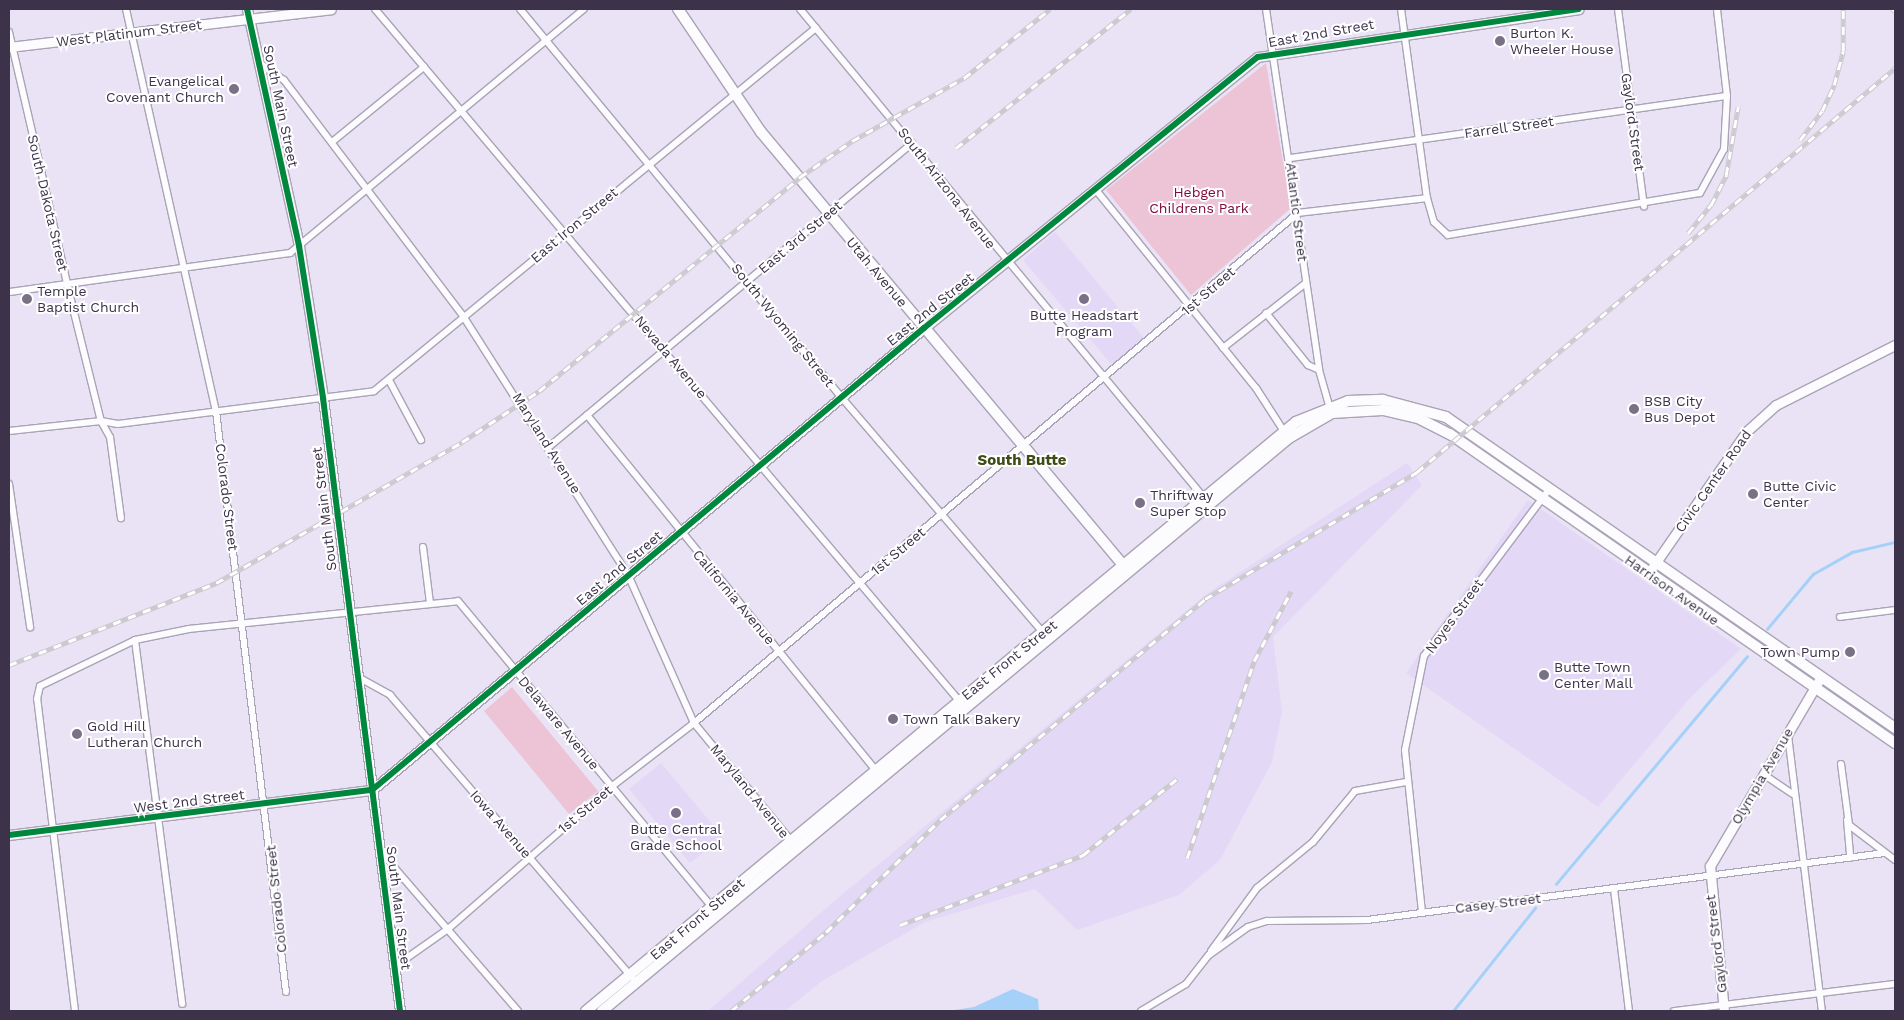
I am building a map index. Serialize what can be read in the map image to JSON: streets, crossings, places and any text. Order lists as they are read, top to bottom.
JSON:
{
  "streets": {
    "main road": ["Utah Avenue", "Harrison Avenue", "East Front Street"],
    "street": [
      "West Platinum Street",
      "East 2nd Street",
      "South Main Street",
      "Gaylord Street",
      "Farrell Street",
      "South Arizona Avenue",
      "South Dakota Street",
      "Atlantic Street",
      "East Iron Street",
      "East 3rd Street",
      "1st Street",
      "South Wyoming Street",
      "Nevada Avenue",
      "Maryland Avenue",
      "Civic Center Road",
      "Colorado Street",
      "California Avenue",
      "Noyes Street",
      "Delaware Avenue",
      "Olympia Avenue",
      "West 2nd Street",
      "Iowa Avenue",
      "Casey Street"
    ]
  },
  "crossings": [
    ["West Platinum Street", "South Main Street"],
    ["West Platinum Street", "South Dakota Street"],
    ["West Platinum Street", "Colorado Street"],
    ["East 2nd Street", "South Main Street"],
    ["East 2nd Street", "South Arizona Avenue"],
    ["East 2nd Street", "Atlantic Street"],
    ["East 2nd Street", "Utah Avenue"],
    ["East 2nd Street", "South Wyoming Street"],
    ["East 2nd Street", "Nevada Avenue"],
    ["East 2nd Street", "Maryland Avenue"],
    ["East 2nd Street", "California Avenue"],
    ["East 2nd Street", "Delaware Avenue"],
    ["East 2nd Street", "West 2nd Street"],
    ["East 2nd Street", "Iowa Avenue"],
    ["South Main Street", "East Iron Street"],
    ["South Main Street", "1st Street"],
    ["South Main Street", "Maryland Avenue"],
    ["South Main Street", "West 2nd Street"],
    ["South Main Street", "Iowa Avenue"],
    ["Gaylord Street", "Farrell Street"],
    ["Gaylord Street", "Olympia Avenue"],
    ["Gaylord Street", "Casey Street"],
    ["Farrell Street", "Atlantic Street"],
    ["South Arizona Avenue", "East Iron Street"],
    ["South Arizona Avenue", "East 3rd Street"],
    ["South Arizona Avenue", "1st Street"],
    ["South Arizona Avenue", "East Front Street"],
    ["South Dakota Street", "East Iron Street"],
    ["Atlantic Street", "1st Street"],
    ["Atlantic Street", "East Front Street"],
    ["East Iron Street", "Utah Avenue"],
    ["East Iron Street", "South Wyoming Street"],
    ["East Iron Street", "Nevada Avenue"],
    ["East Iron Street", "Maryland Avenue"],
    ["East Iron Street", "Colorado Street"],
    ["East 3rd Street", "Utah Avenue"],
    ["East 3rd Street", "South Wyoming Street"],
    ["East 3rd Street", "Nevada Avenue"],
    ["East 3rd Street", "Maryland Avenue"],
    ["East 3rd Street", "California Avenue"],
    ["Utah Avenue", "1st Street"],
    ["Utah Avenue", "East Front Street"],
    ["1st Street", "South Wyoming Street"],
    ["1st Street", "Nevada Avenue"],
    ["1st Street", "Maryland Avenue"],
    ["1st Street", "California Avenue"],
    ["1st Street", "Delaware Avenue"],
    ["1st Street", "Iowa Avenue"],
    ["South Wyoming Street", "East Front Street"],
    ["Nevada Avenue", "East Front Street"],
    ["Maryland Avenue", "East Front Street"],
    ["Civic Center Road", "Harrison Avenue"],
    ["Colorado Street", "West 2nd Street"],
    ["Harrison Avenue", "Noyes Street"],
    ["Harrison Avenue", "East Front Street"],
    ["Harrison Avenue", "Olympia Avenue"],
    ["California Avenue", "East Front Street"],
    ["Noyes Street", "Casey Street"],
    ["East Front Street", "Delaware Avenue"],
    ["East Front Street", "Iowa Avenue"],
    ["Olympia Avenue", "Casey Street"]
  ],
  "districts": ["South Butte"],
  "parks": ["Hebgen Childrens Park"],
  "places": [
    "Burton K. Wheeler House",
    "Evangelical Covenant Church",
    "Temple Baptist Church",
    "Butte Headstart Program",
    "BSB City Bus Depot",
    "Butte Civic Center",
    "Thriftway Super Stop",
    "Town Pump",
    "Butte Town Center Mall",
    "Town Talk Bakery",
    "Gold Hill Lutheran Church",
    "Butte Central Grade School"
  ]
}
